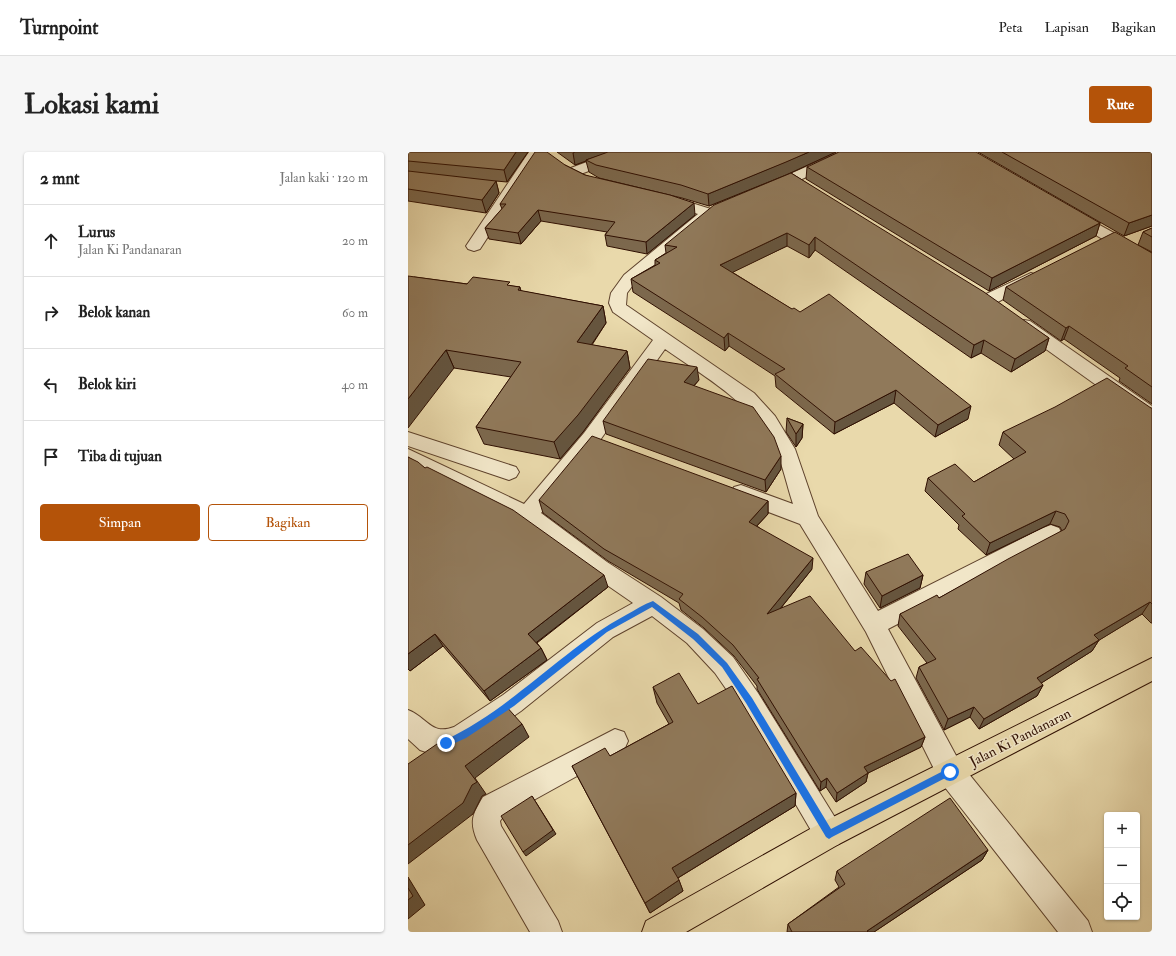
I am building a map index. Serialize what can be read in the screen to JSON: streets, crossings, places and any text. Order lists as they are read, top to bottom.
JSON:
{
  "streets": {
    "main road": ["Jalan Ki Pandanaran"]
  },
  "page": {
    "header": "Turnpoint",
    "nav": ["Peta", "Lapisan", "Bagikan"],
    "buttons": [
      "Rute",
      ["Simpan", "Bagikan"]
    ],
    "title": "Lokasi kami",
    "heading": ["2 mnt", "Jalan kaki · 120 m"],
    "list": [
      ["Lurus", "Jalan Ki Pandanaran", "20 m"],
      ["Belok kanan", "60 m"],
      ["Belok kiri", "40 m"],
      "Tiba di tujuan"
    ],
    "map_buttons": ["+", "−"]
  }
}
